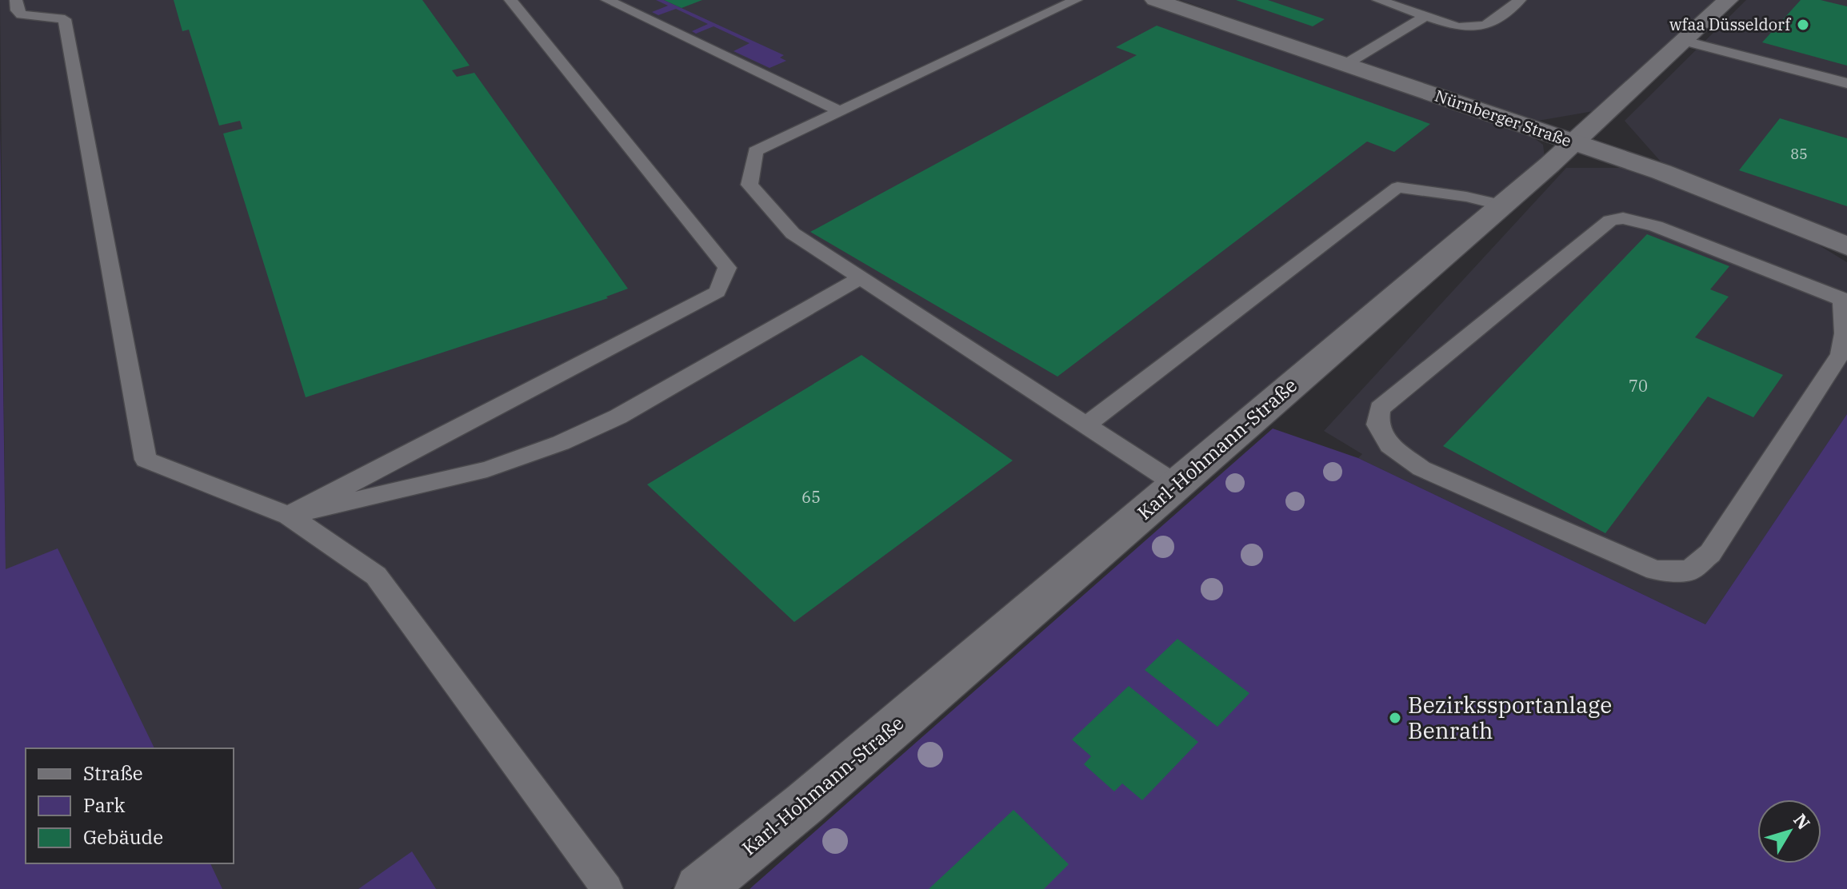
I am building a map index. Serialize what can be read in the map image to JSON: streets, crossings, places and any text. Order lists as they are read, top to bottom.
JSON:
{
  "streets": {
    "street": ["Nürnberger Straße", "Karl-Hohmann-Straße"]
  },
  "crossings": [
    ["Nürnberger Straße", "Karl-Hohmann-Straße"]
  ],
  "places": ["wfaa Düsseldorf", "Bezirkssportanlage Benrath"],
  "house_numbers": ["85", "70", "65"],
  "legend": ["Straße", "Park", "Gebäude"],
  "north": "top right"
}
